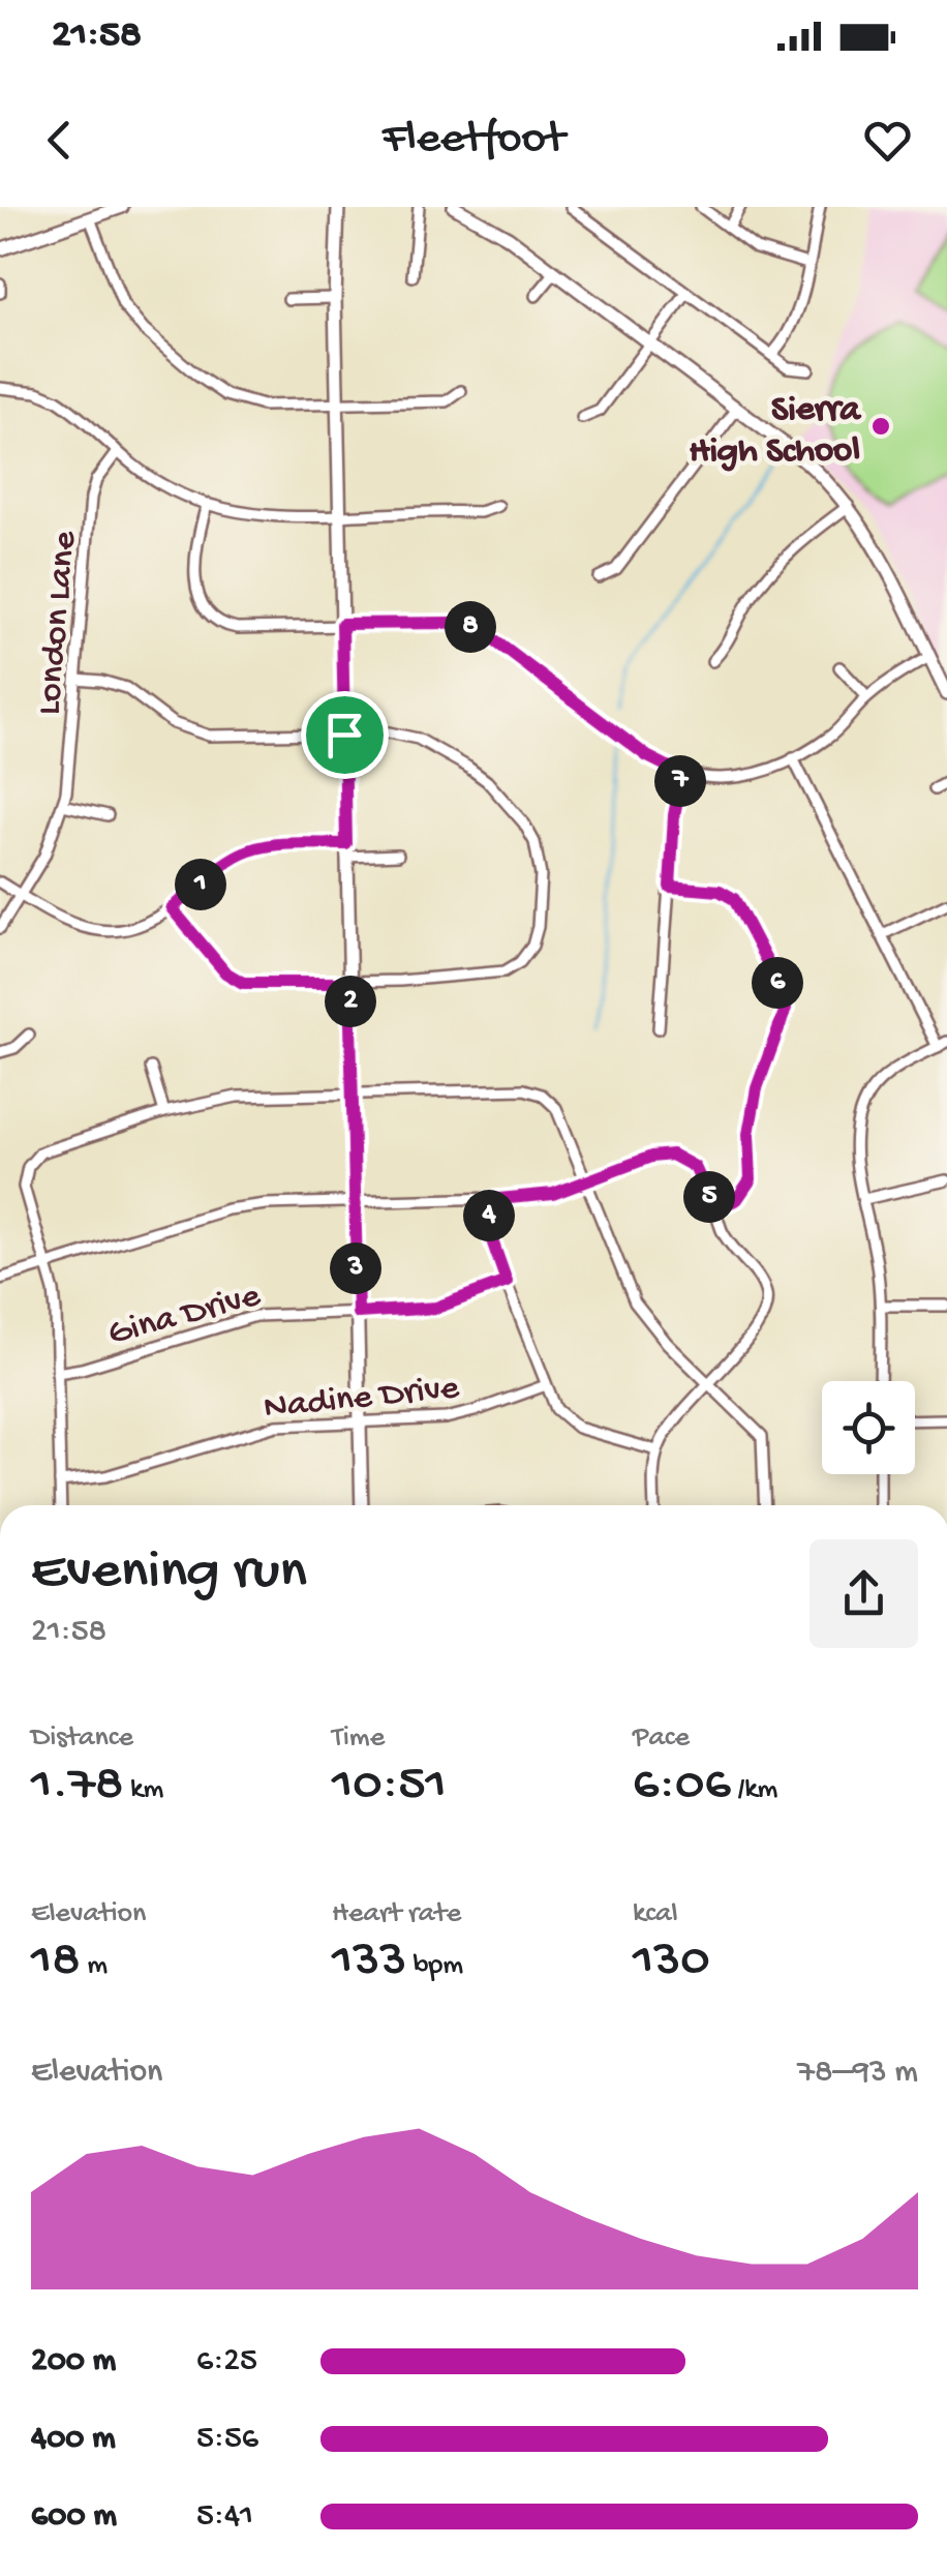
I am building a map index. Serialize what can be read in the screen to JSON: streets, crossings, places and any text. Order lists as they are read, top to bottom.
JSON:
{
  "streets": {
    "street": ["London Lane", "Gina Drive", "Nadine Drive"]
  },
  "places": ["Sierra High School"],
  "page": {
    "status": "21:58",
    "header": "Fleetfoot",
    "pins": [
      "8",
      "7",
      "1",
      "6",
      "2",
      "5",
      "4",
      "3"
    ],
    "heading": ["Evening run", "21:58"],
    "stats": [
      ["Distance", "1.78 km"],
      ["Time", "10:51"],
      ["Pace", "6:06 /km"],
      ["Elevation", "18 m"],
      ["Heart rate", "133 bpm"],
      ["kcal", "130"]
    ],
    "chart": ["Elevation", "78–93 m"],
    "list": [
      {
        "name": "200 m",
        "note": "6:25"
      },
      {
        "name": "400 m",
        "note": "5:56"
      },
      {
        "name": "600 m",
        "note": "5:41"
      }
    ]
  }
}
